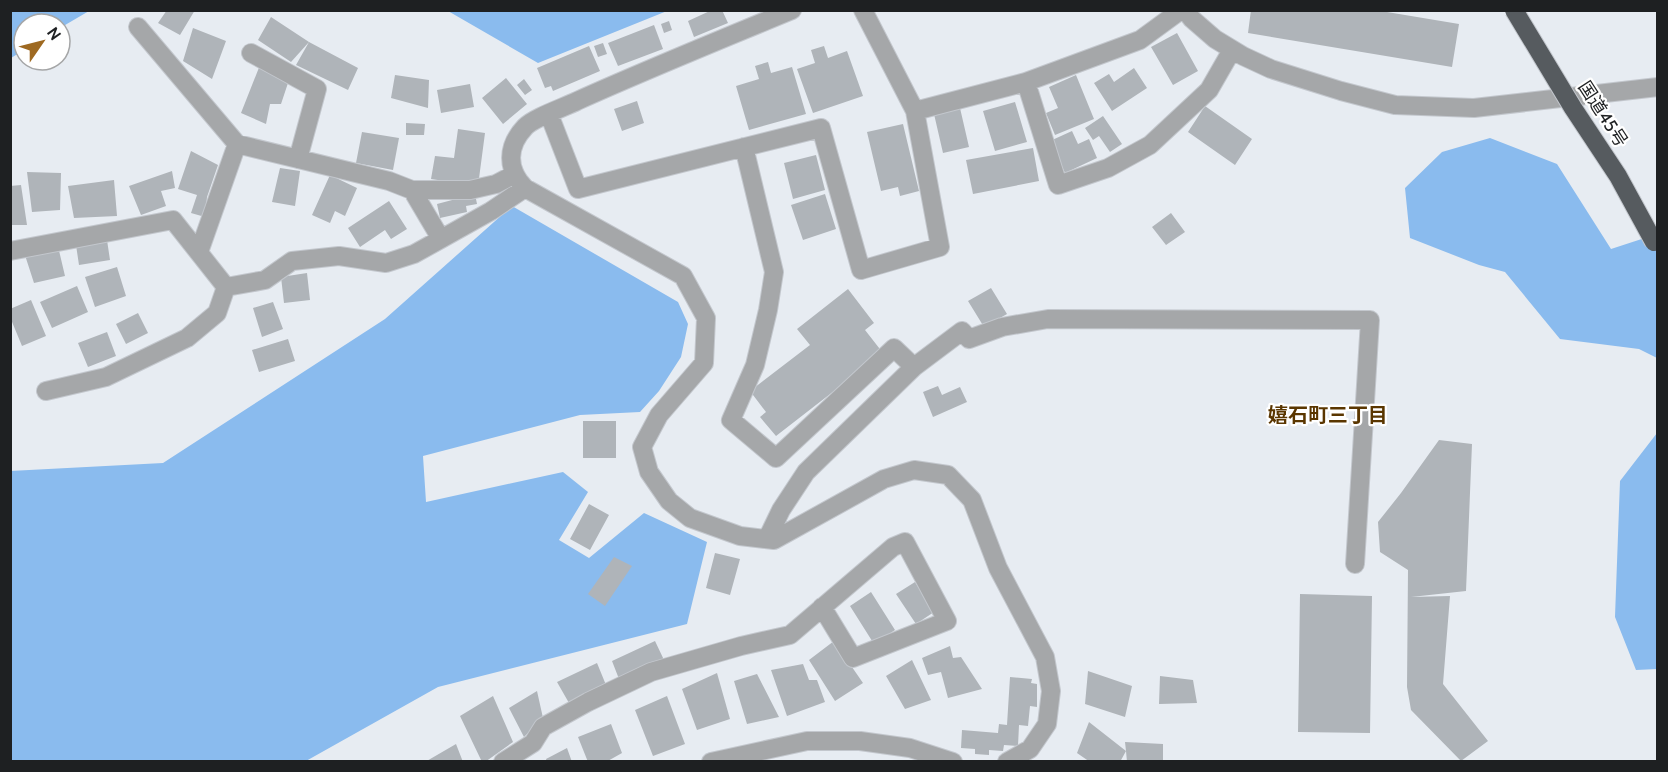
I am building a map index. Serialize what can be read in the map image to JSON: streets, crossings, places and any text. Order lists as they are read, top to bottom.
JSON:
{
  "streets": {
    "highway": ["国道45号"]
  },
  "districts": ["嬉石町三丁目"],
  "north": "top right"
}
